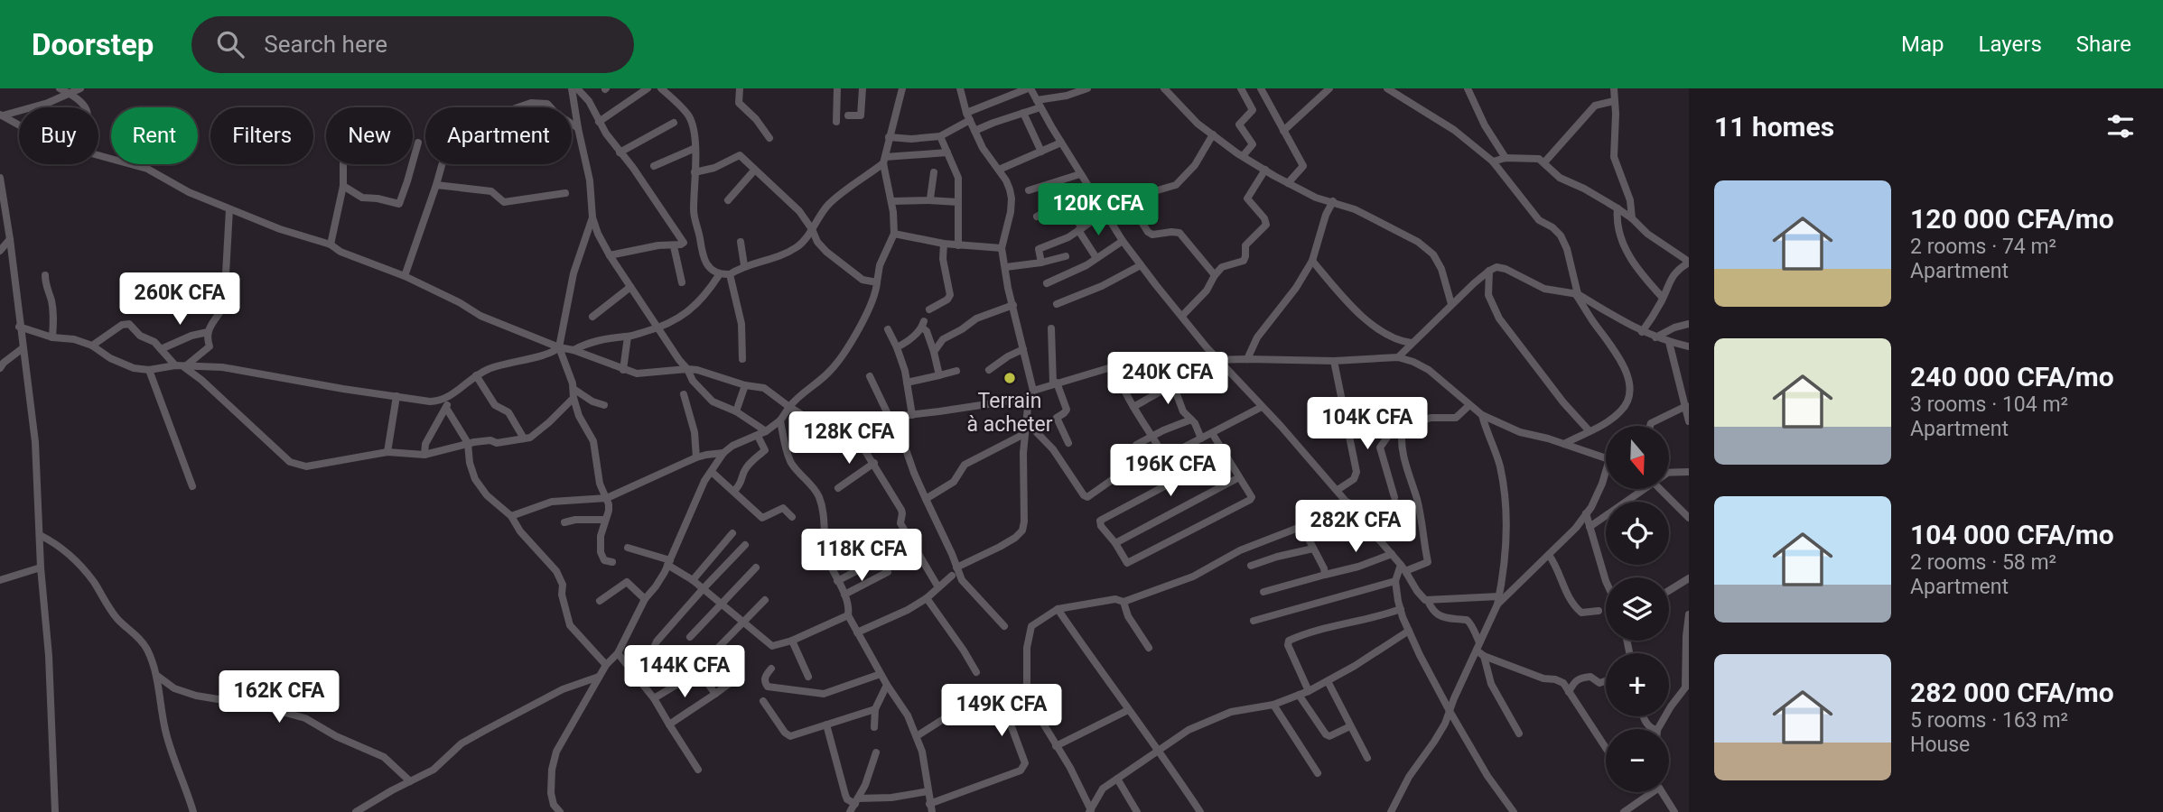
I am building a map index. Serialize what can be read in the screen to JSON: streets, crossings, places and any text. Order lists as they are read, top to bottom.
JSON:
{
  "places": ["Terrain à acheter"],
  "north": "bottom",
  "page": {
    "header": "Doorstep",
    "search": "Search here",
    "nav": ["Map", "Layers", "Share"],
    "heading": "11 homes",
    "chip": [
      "Buy",
      "Rent",
      "Filters",
      "New",
      "Apartment"
    ],
    "list": [
      {
        "name": "120 000 CFA/mo",
        "note": "2 rooms · 74 m² · Apartment"
      },
      {
        "name": "240 000 CFA/mo",
        "note": "3 rooms · 104 m² · Apartment"
      },
      {
        "name": "104 000 CFA/mo",
        "note": "2 rooms · 58 m² · Apartment"
      },
      {
        "name": "282 000 CFA/mo",
        "note": "5 rooms · 163 m² · House"
      }
    ],
    "price": [
      "120K CFA",
      "260K CFA",
      "240K CFA",
      "104K CFA",
      "128K CFA",
      "196K CFA",
      "282K CFA",
      "118K CFA",
      "144K CFA",
      "162K CFA",
      "149K CFA"
    ],
    "map_buttons": ["+", "−"]
  }
}
